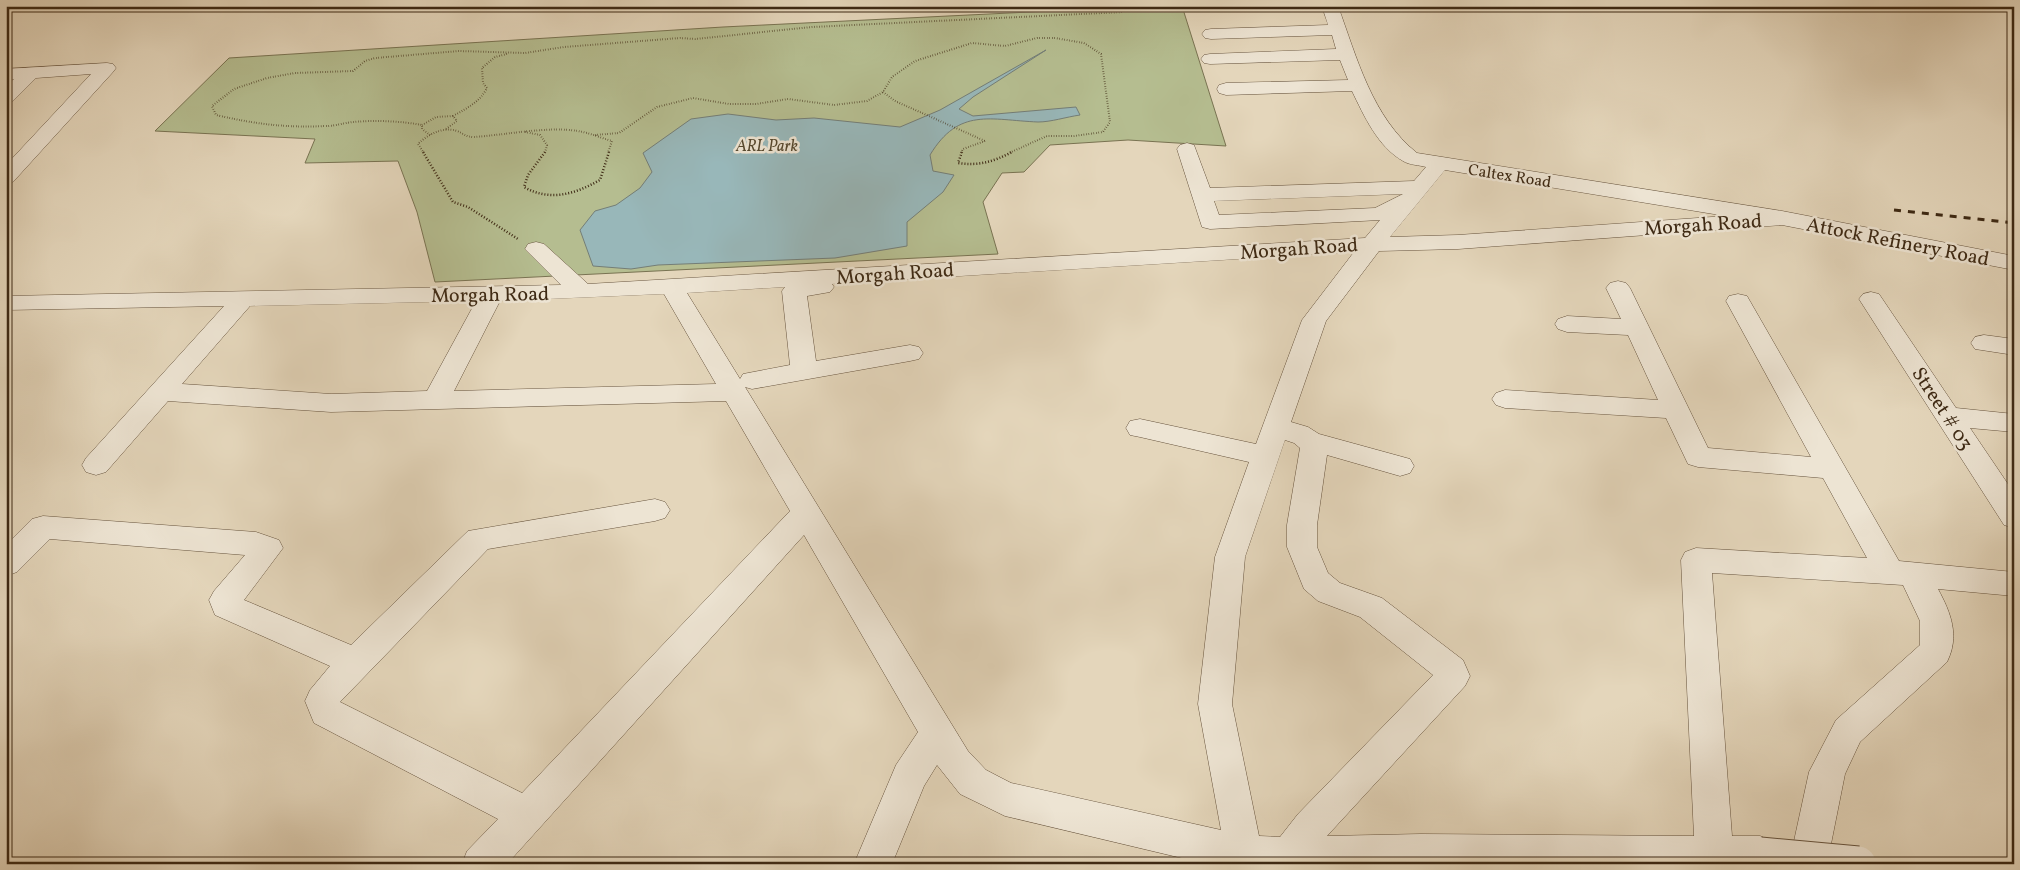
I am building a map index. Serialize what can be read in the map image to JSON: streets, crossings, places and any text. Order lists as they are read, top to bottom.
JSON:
{
  "streets": {
    "street": [
      "Caltex Road",
      "Morgah Road",
      "Attock Refinery Road",
      "Street # 03"
    ]
  },
  "crossings": [
    ["Caltex Road", "Morgah Road"],
    ["Caltex Road", "Attock Refinery Road"],
    ["Morgah Road", "Attock Refinery Road"]
  ],
  "parks": ["ARL Park"]
}
